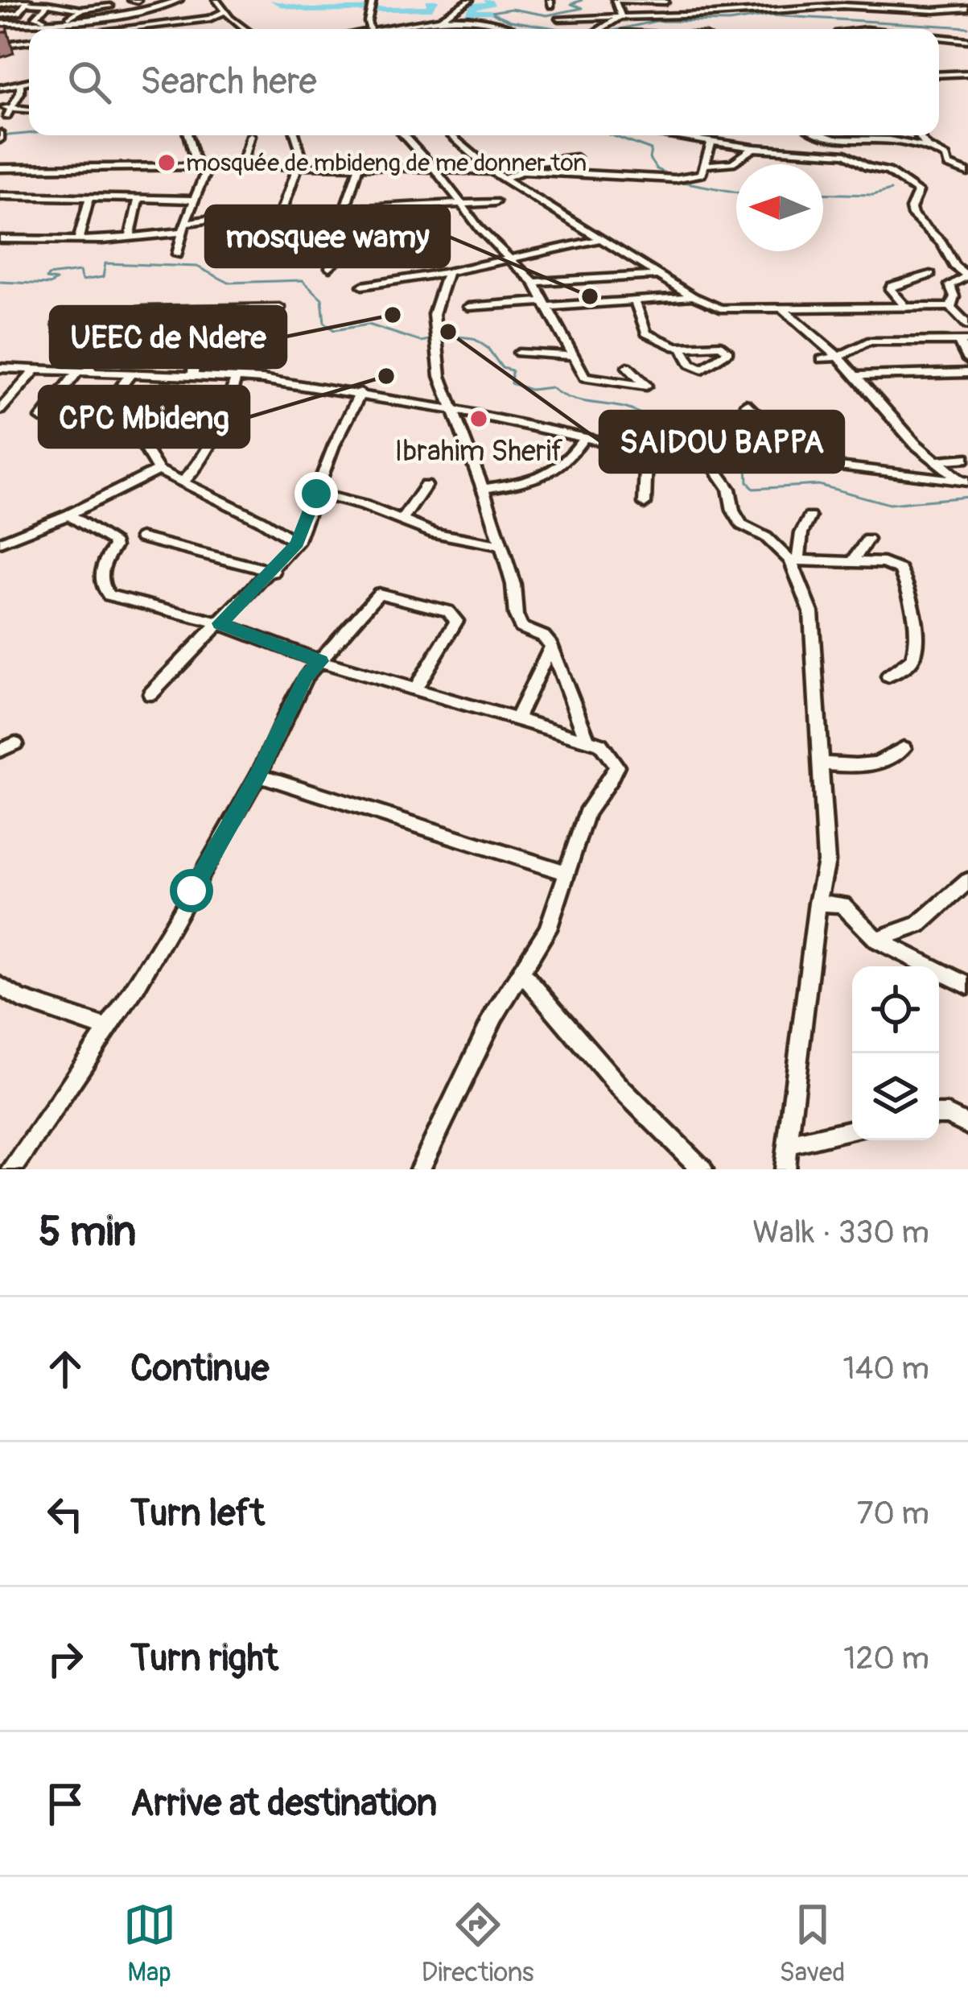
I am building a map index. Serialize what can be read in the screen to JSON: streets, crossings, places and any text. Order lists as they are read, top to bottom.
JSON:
{
  "places": [
    "mosquée de mbideng de me donner ton",
    "mosquee wamy",
    "UEEC de Ndere",
    "SAIDOU BAPPA",
    "CPC Mbideng",
    "Ibrahim Sherif"
  ],
  "north": "left",
  "page": {
    "search": "Search here",
    "heading": ["5 min", "Walk · 330 m"],
    "list": [
      ["Continue", "140 m"],
      ["Turn left", "70 m"],
      ["Turn right", "120 m"],
      "Arrive at destination"
    ],
    "nav": ["Map", "Directions", "Saved"]
  }
}
